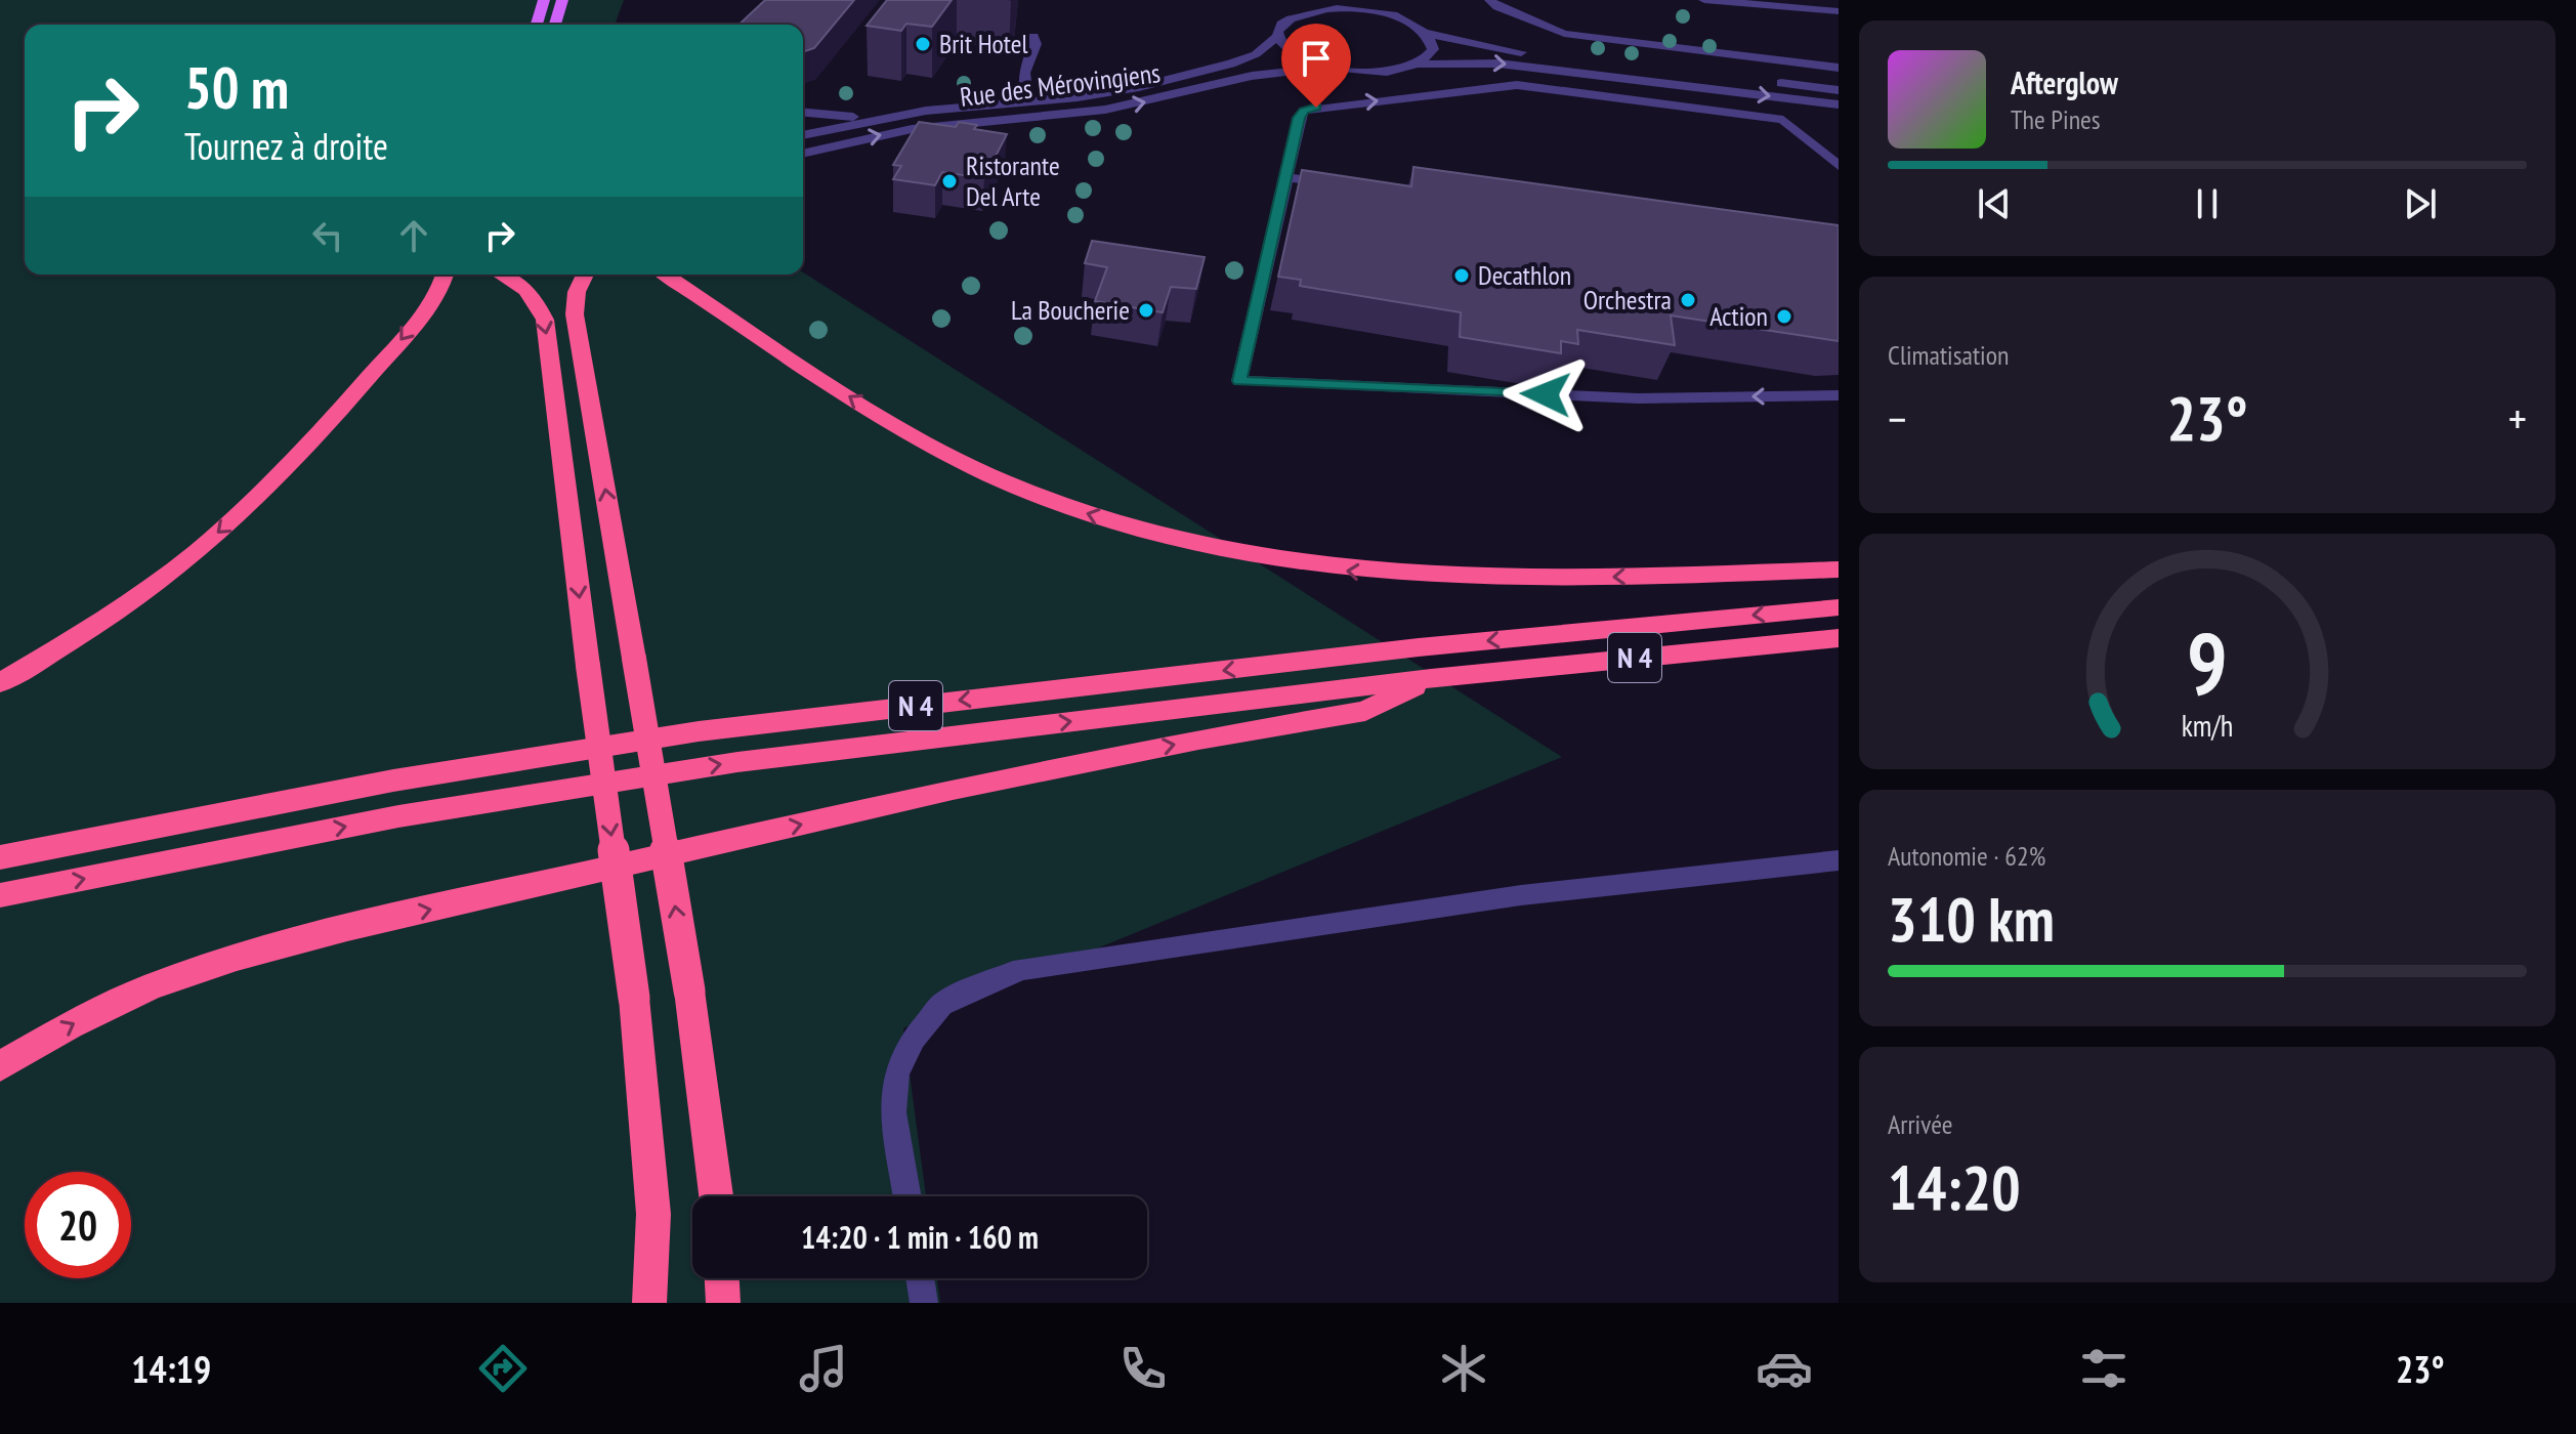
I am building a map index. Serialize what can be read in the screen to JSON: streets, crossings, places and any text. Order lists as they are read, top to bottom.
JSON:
{
  "streets": {
    "highway": ["N 4"],
    "street": ["Rue des Mérovingiens"]
  },
  "places": [
    "Brit Hotel",
    "Ristorante Del Arte",
    "Decathlon",
    "Orchestra",
    "La Boucherie",
    "Action"
  ],
  "page": {
    "turn": ["50 m", "Tournez à droite"],
    "song": ["Afterglow", "The Pines"],
    "tile": [
      "Climatisation",
      ["Autonomie · 62%", "310 km"],
      ["Arrivée", "14:20"]
    ],
    "heat": ["−", "23°", "+"],
    "limit": "20",
    "trip": "14:20 · 1 min · 160 m",
    "tabs": ["14:19", "23°"],
    "gauge": ["9", "km/h"]
  }
}
